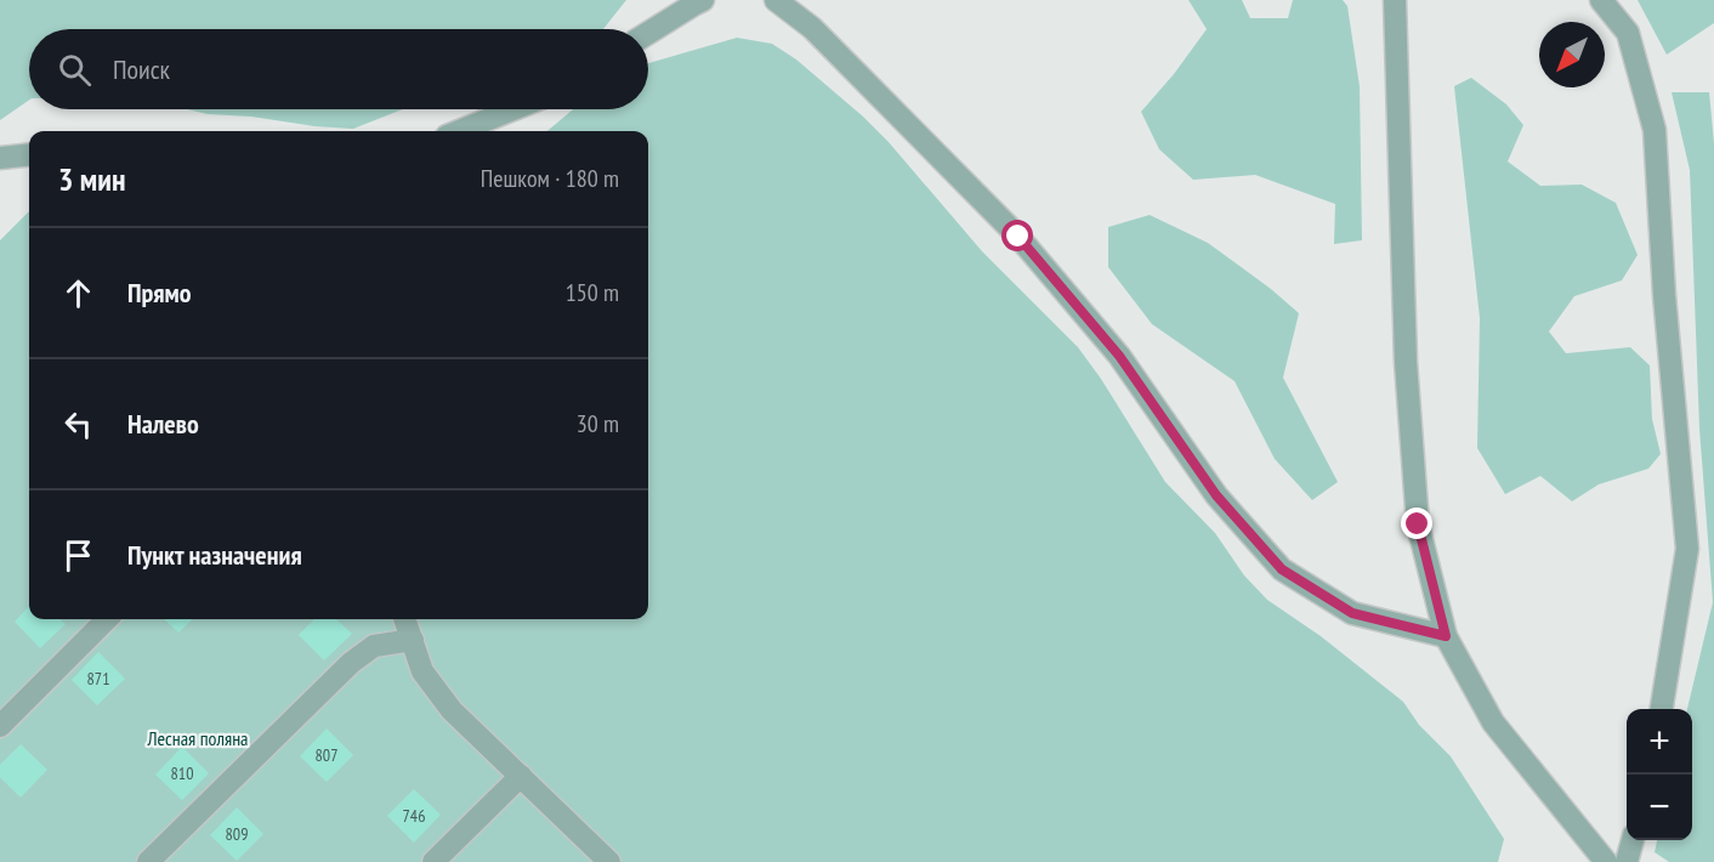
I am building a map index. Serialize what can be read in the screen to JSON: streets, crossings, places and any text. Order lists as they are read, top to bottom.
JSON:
{
  "parks": ["Лесная поляна"],
  "house_numbers": [
    "871",
    "807",
    "810",
    "746",
    "809"
  ],
  "north": "bottom left",
  "page": {
    "search": "Поиск",
    "heading": ["3 мин", "Пешком · 180 m"],
    "list": [
      ["Прямо", "150 m"],
      ["Налево", "30 m"],
      "Пункт назначения"
    ],
    "map_buttons": ["+", "−"]
  }
}
